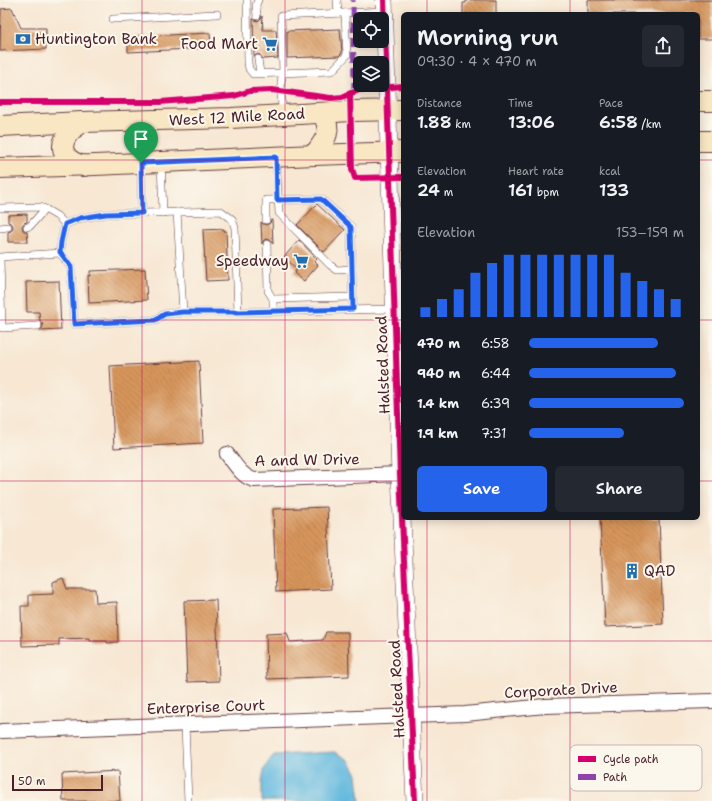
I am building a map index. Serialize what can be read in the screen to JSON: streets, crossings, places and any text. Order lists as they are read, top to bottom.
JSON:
{
  "streets": {
    "main road": ["West 12 Mile Road"],
    "street": [
      "Halsted Road",
      "A and W Drive",
      "Corporate Drive",
      "Enterprise Court"
    ]
  },
  "crossings": [
    ["West 12 Mile Road", "Halsted Road"],
    ["Halsted Road", "A and W Drive"],
    ["Halsted Road", "Corporate Drive"],
    ["Halsted Road", "Enterprise Court"],
    ["Corporate Drive", "Enterprise Court"]
  ],
  "places": {
    "bank": ["Huntington Bank"],
    "supermarket": ["Food Mart", "Speedway"],
    "building": ["QAD"]
  },
  "legend": ["Cycle path", "Path"],
  "scale_bar": "50 m",
  "page": {
    "heading": ["Morning run", "09:30 · 4 × 470 m"],
    "stats": [
      ["Distance", "1.88 km"],
      ["Time", "13:06"],
      ["Pace", "6:58 /km"],
      ["Elevation", "24 m"],
      ["Heart rate", "161 bpm"],
      ["kcal", "133"]
    ],
    "chart": ["Elevation", "153–159 m"],
    "list": [
      {
        "name": "470 m",
        "note": "6:58"
      },
      {
        "name": "940 m",
        "note": "6:44"
      },
      {
        "name": "1.4 km",
        "note": "6:39"
      },
      {
        "name": "1.9 km",
        "note": "7:31"
      }
    ],
    "buttons": ["Save", "Share"],
    "scale": "50 m"
  }
}
